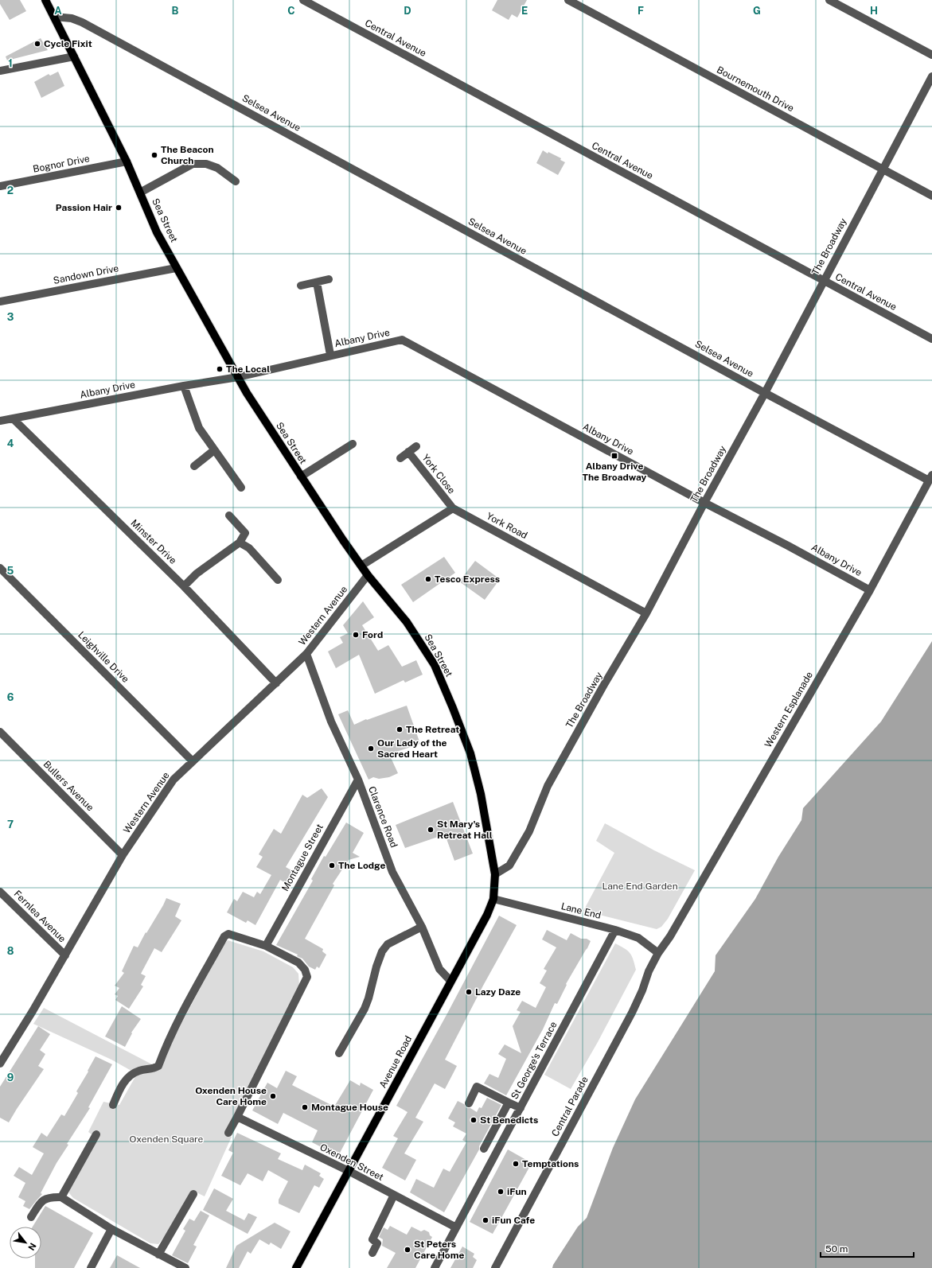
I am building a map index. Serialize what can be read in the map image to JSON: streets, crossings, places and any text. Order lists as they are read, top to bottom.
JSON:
{
  "streets": {
    "main road": ["Sea Street", "Avenue Road"],
    "street": [
      "Central Avenue",
      "Bournemouth Drive",
      "Selsea Avenue",
      "Bognor Drive",
      "The Broadway",
      "Sandown Drive",
      "Albany Drive",
      "York Close",
      "York Road",
      "Minster Drive",
      "Western Avenue",
      "Leighville Drive",
      "Western Esplanade",
      "Bullers Avenue",
      "Clarence Road",
      "Montague Street",
      "Lane End",
      "Fernlea Avenue",
      "St George's Terrace",
      "Central Parade",
      "Oxenden Street"
    ]
  },
  "crossings": [
    ["Central Avenue", "The Broadway"],
    ["Bournemouth Drive", "The Broadway"],
    ["Selsea Avenue", "Sea Street"],
    ["Selsea Avenue", "The Broadway"],
    ["Selsea Avenue", "Western Esplanade"],
    ["Bognor Drive", "Sea Street"],
    ["Sea Street", "The Broadway"],
    ["Sea Street", "Sandown Drive"],
    ["Sea Street", "Albany Drive"],
    ["Sea Street", "Western Avenue"],
    ["Sea Street", "Lane End"],
    ["Sea Street", "Avenue Road"],
    ["The Broadway", "Albany Drive"],
    ["The Broadway", "York Road"],
    ["Albany Drive", "Minster Drive"],
    ["Albany Drive", "Western Esplanade"],
    ["York Close", "York Road"],
    ["Minster Drive", "Western Avenue"],
    ["Western Avenue", "Leighville Drive"],
    ["Western Avenue", "Bullers Avenue"],
    ["Western Avenue", "Clarence Road"],
    ["Western Avenue", "Fernlea Avenue"],
    ["Western Esplanade", "Lane End"],
    ["Western Esplanade", "Central Parade"],
    ["Clarence Road", "Montague Street"],
    ["Clarence Road", "Avenue Road"],
    ["Lane End", "St George's Terrace"],
    ["Lane End", "Avenue Road"],
    ["Lane End", "Central Parade"],
    ["St George's Terrace", "Oxenden Street"],
    ["Avenue Road", "Oxenden Street"]
  ],
  "parks": ["Lane End Garden", "Oxenden Square"],
  "places": {
    "other": [
      "Cycle Fixit",
      "The Beacon Church",
      "Passion Hair",
      "The Local",
      "Tesco Express",
      "Ford",
      "The Retreat",
      "Our Lady of the Sacred Heart",
      "St Mary's Retreat Hall",
      "The Lodge",
      "Lazy Daze",
      "Oxenden House Care Home",
      "Montague House",
      "St Benedicts",
      "Temptations",
      "iFun",
      "iFun Cafe",
      "St Peters Care Home"
    ],
    "transit": ["Albany Drive The Broadway"]
  },
  "scale_bar": "50 m",
  "north": "bottom right",
  "grid": {
    "columns": [
      "A",
      "B",
      "C",
      "D",
      "E",
      "F",
      "G",
      "H"
    ],
    "rows": [
      "1",
      "2",
      "3",
      "4",
      "5",
      "6",
      "7",
      "8",
      "9"
    ]
  }
}
